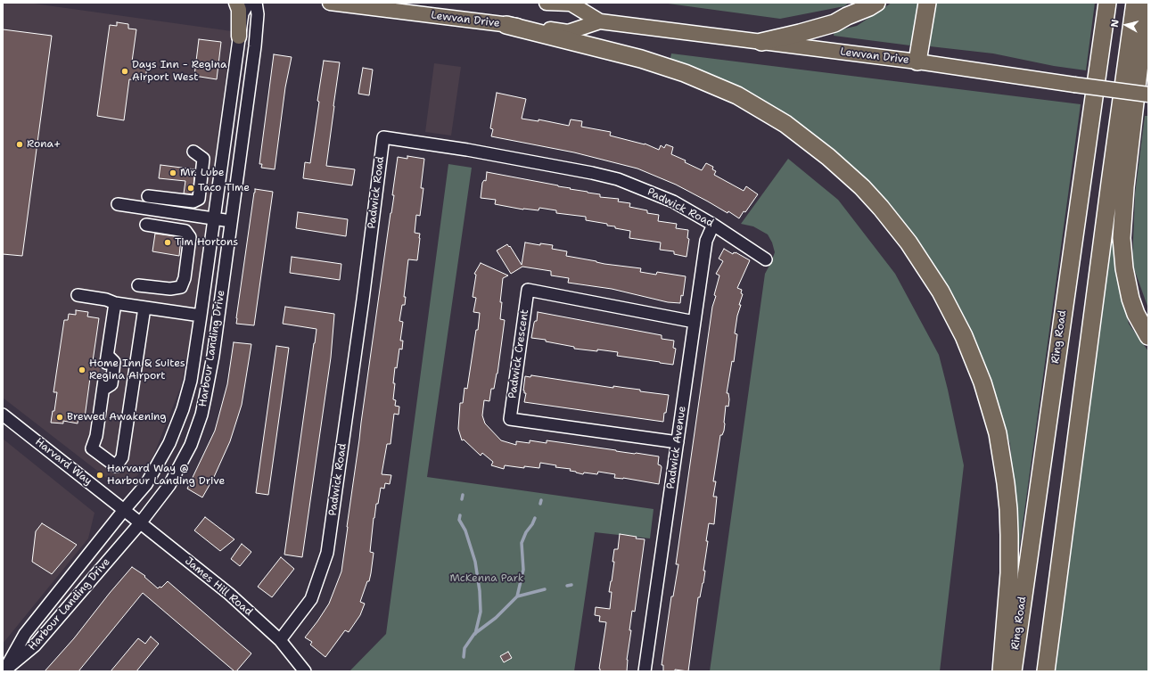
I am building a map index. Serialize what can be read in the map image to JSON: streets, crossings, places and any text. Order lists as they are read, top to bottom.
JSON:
{
  "streets": {
    "highway": ["Ring Road"],
    "main road": ["Lewvan Drive"],
    "street": [
      "Padwick Road",
      "Harbour Landing Drive",
      "Padwick Crescent",
      "Padwick Avenue",
      "Harvard Way",
      "James Hill Road"
    ]
  },
  "crossings": [
    ["Padwick Road", "Padwick Avenue"],
    ["Padwick Road", "James Hill Road"],
    ["Harbour Landing Drive", "Harvard Way"],
    ["Harbour Landing Drive", "James Hill Road"],
    ["Padwick Crescent", "Padwick Avenue"],
    ["Harvard Way", "James Hill Road"]
  ],
  "parks": ["McKenna Park"],
  "places": [
    "Days Inn - Regina Airport West",
    "Rona+",
    "Mr. Lube",
    "Taco Time",
    "Tim Hortons",
    "Home Inn & Suites Regina Airport",
    "Brewed Awakening",
    "Harvard Way @ Harbour Landing Drive"
  ],
  "north": "left"
}
